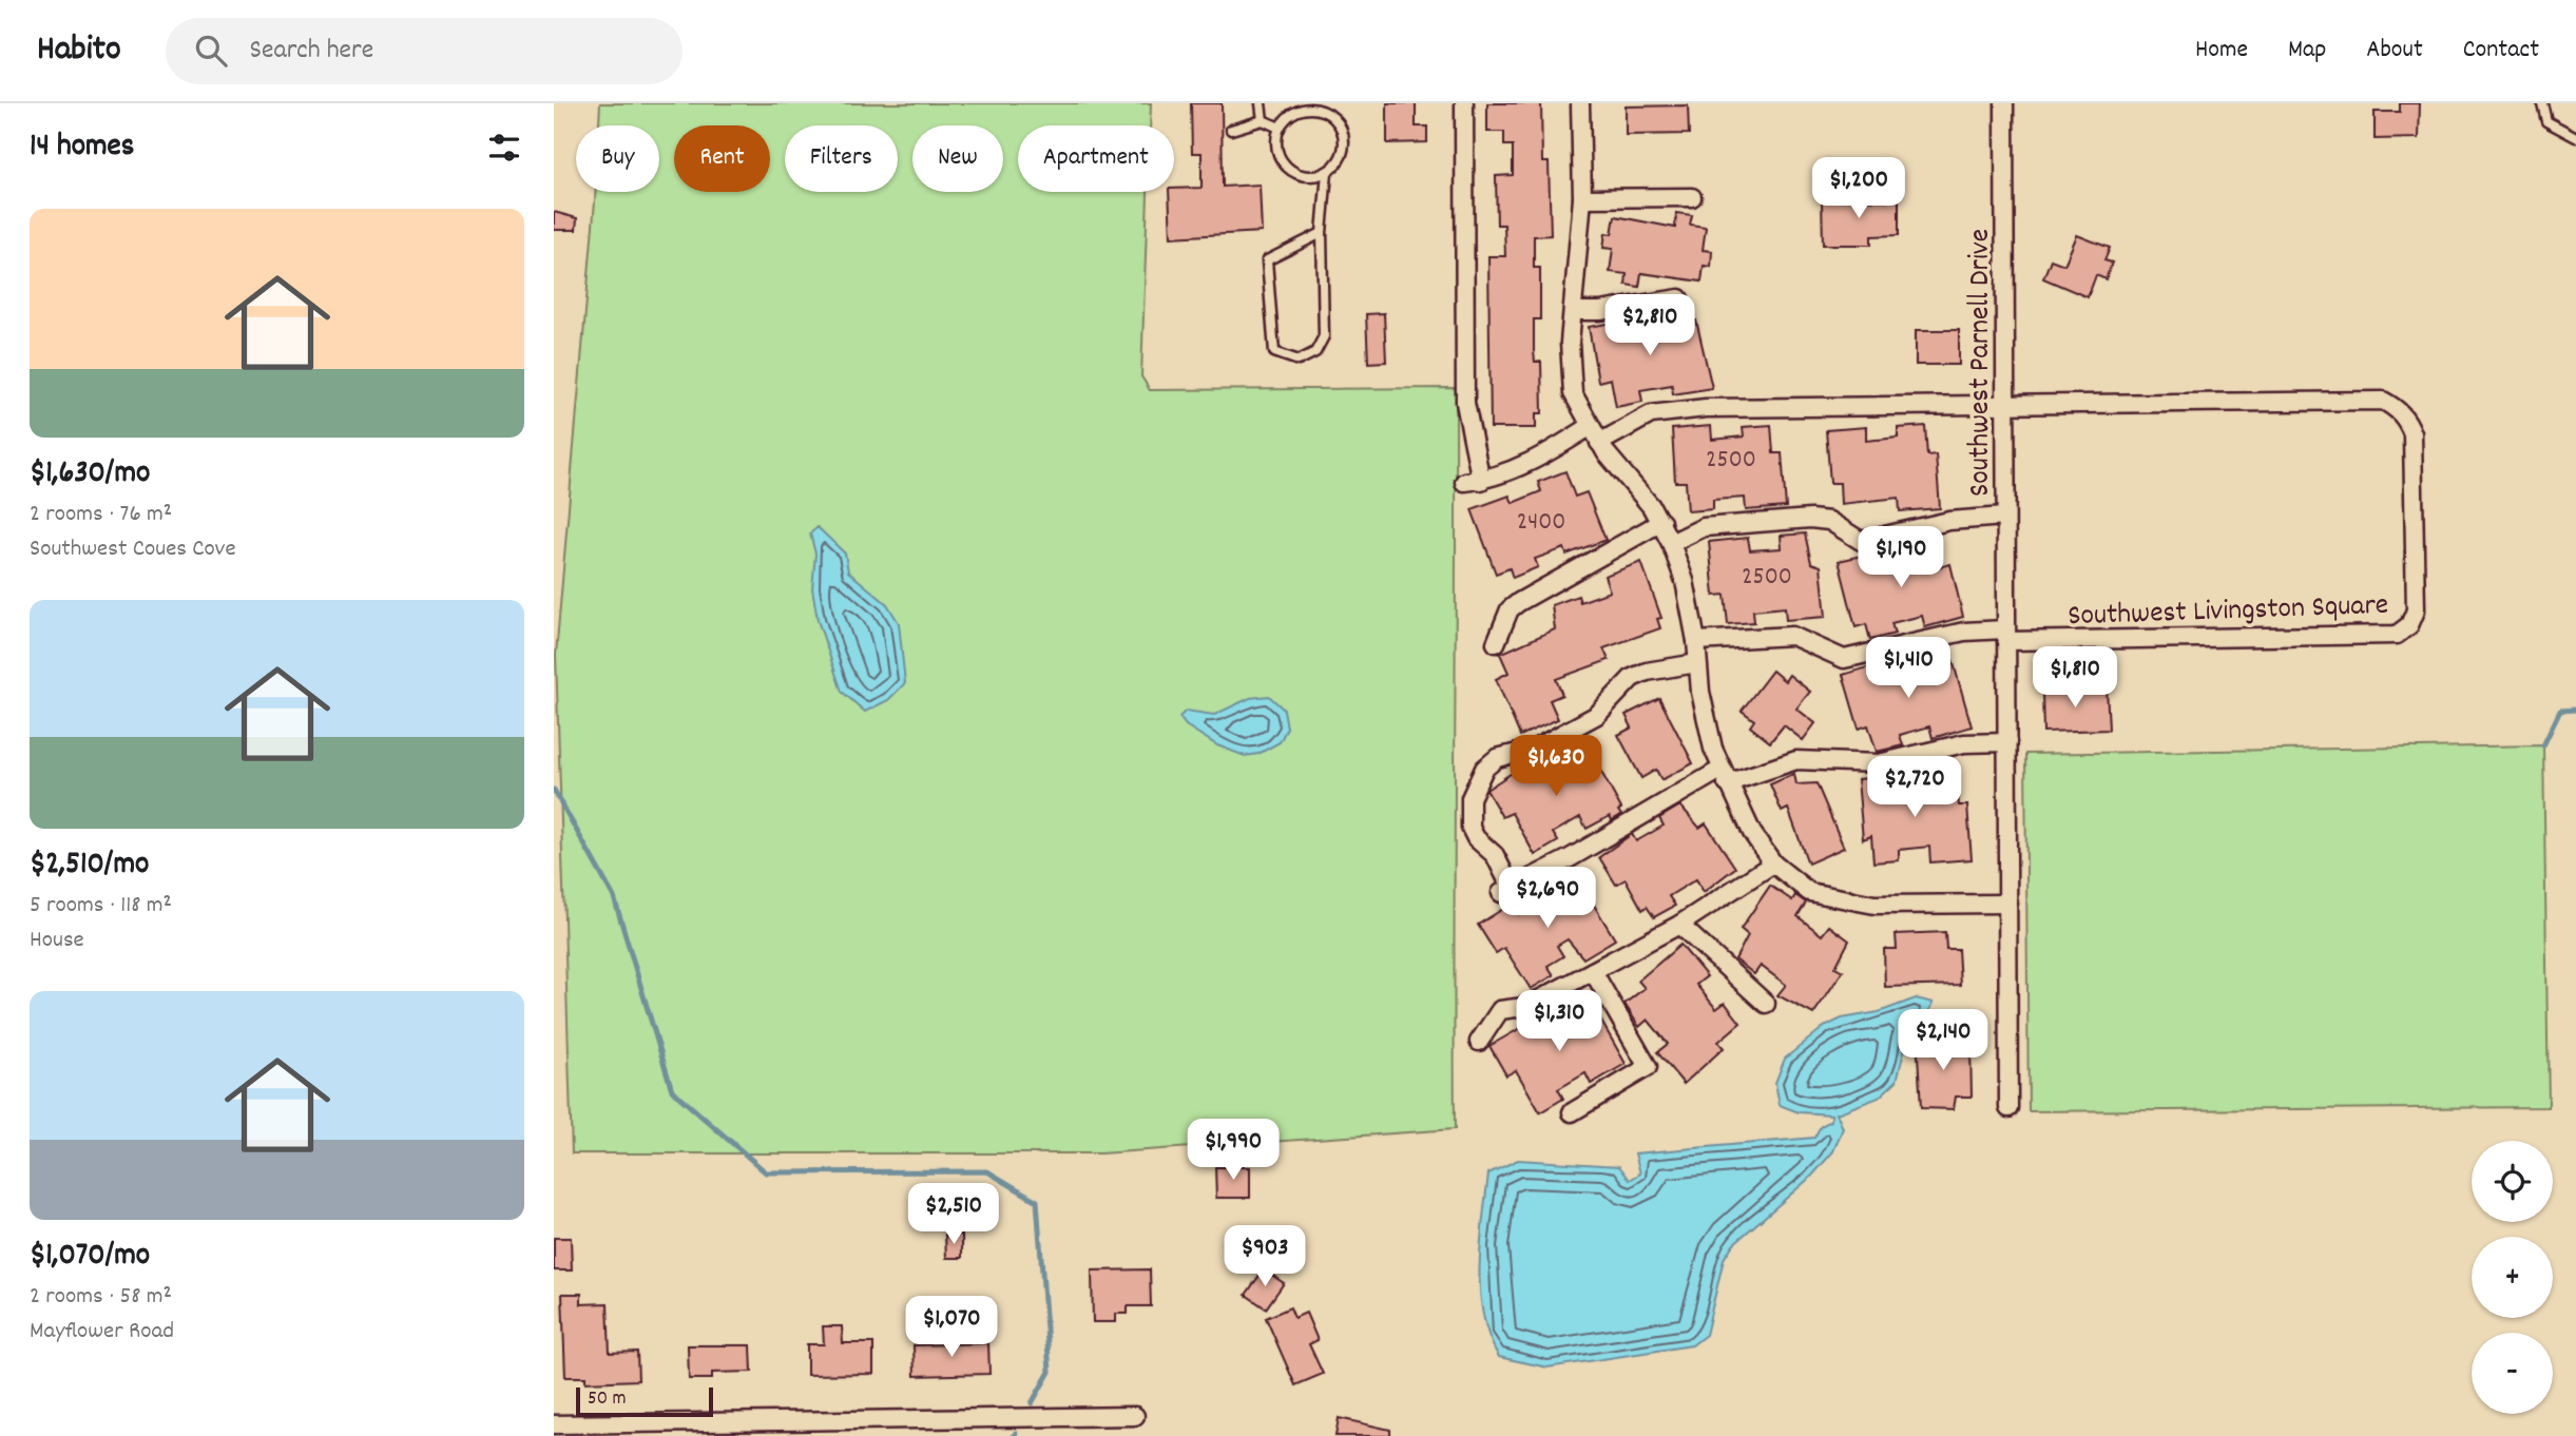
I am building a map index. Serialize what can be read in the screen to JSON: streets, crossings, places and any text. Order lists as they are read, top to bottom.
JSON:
{
  "streets": {
    "street": ["Southwest Parnell Drive", "Southwest Livingston Square"]
  },
  "crossings": [
    ["Southwest Parnell Drive", "Southwest Livingston Square"]
  ],
  "house_numbers": ["2500", "2400", "2500"],
  "scale_bar": "50 m",
  "page": {
    "header": "Habito",
    "search": "Search here",
    "nav": [
      "Home",
      "Map",
      "About",
      "Contact"
    ],
    "heading": "14 homes",
    "chip": [
      "Buy",
      "Rent",
      "Filters",
      "New",
      "Apartment"
    ],
    "price": [
      "$1,200",
      "$2,810",
      "$1,190",
      "$1,410",
      "$1,810",
      "$1,630",
      "$2,720",
      "$2,690",
      "$1,310",
      "$2,140",
      "$1,990",
      "$2,510",
      "$903",
      "$1,070"
    ],
    "list": [
      {
        "name": "$1,630/mo",
        "note": "2 rooms · 76 m² · Southwest Coues Cove"
      },
      {
        "name": "$2,510/mo",
        "note": "5 rooms · 118 m² · House"
      },
      {
        "name": "$1,070/mo",
        "note": "2 rooms · 58 m² · Mayflower Road"
      }
    ],
    "map_buttons": ["+", "−"],
    "scale": "50 m"
  }
}
